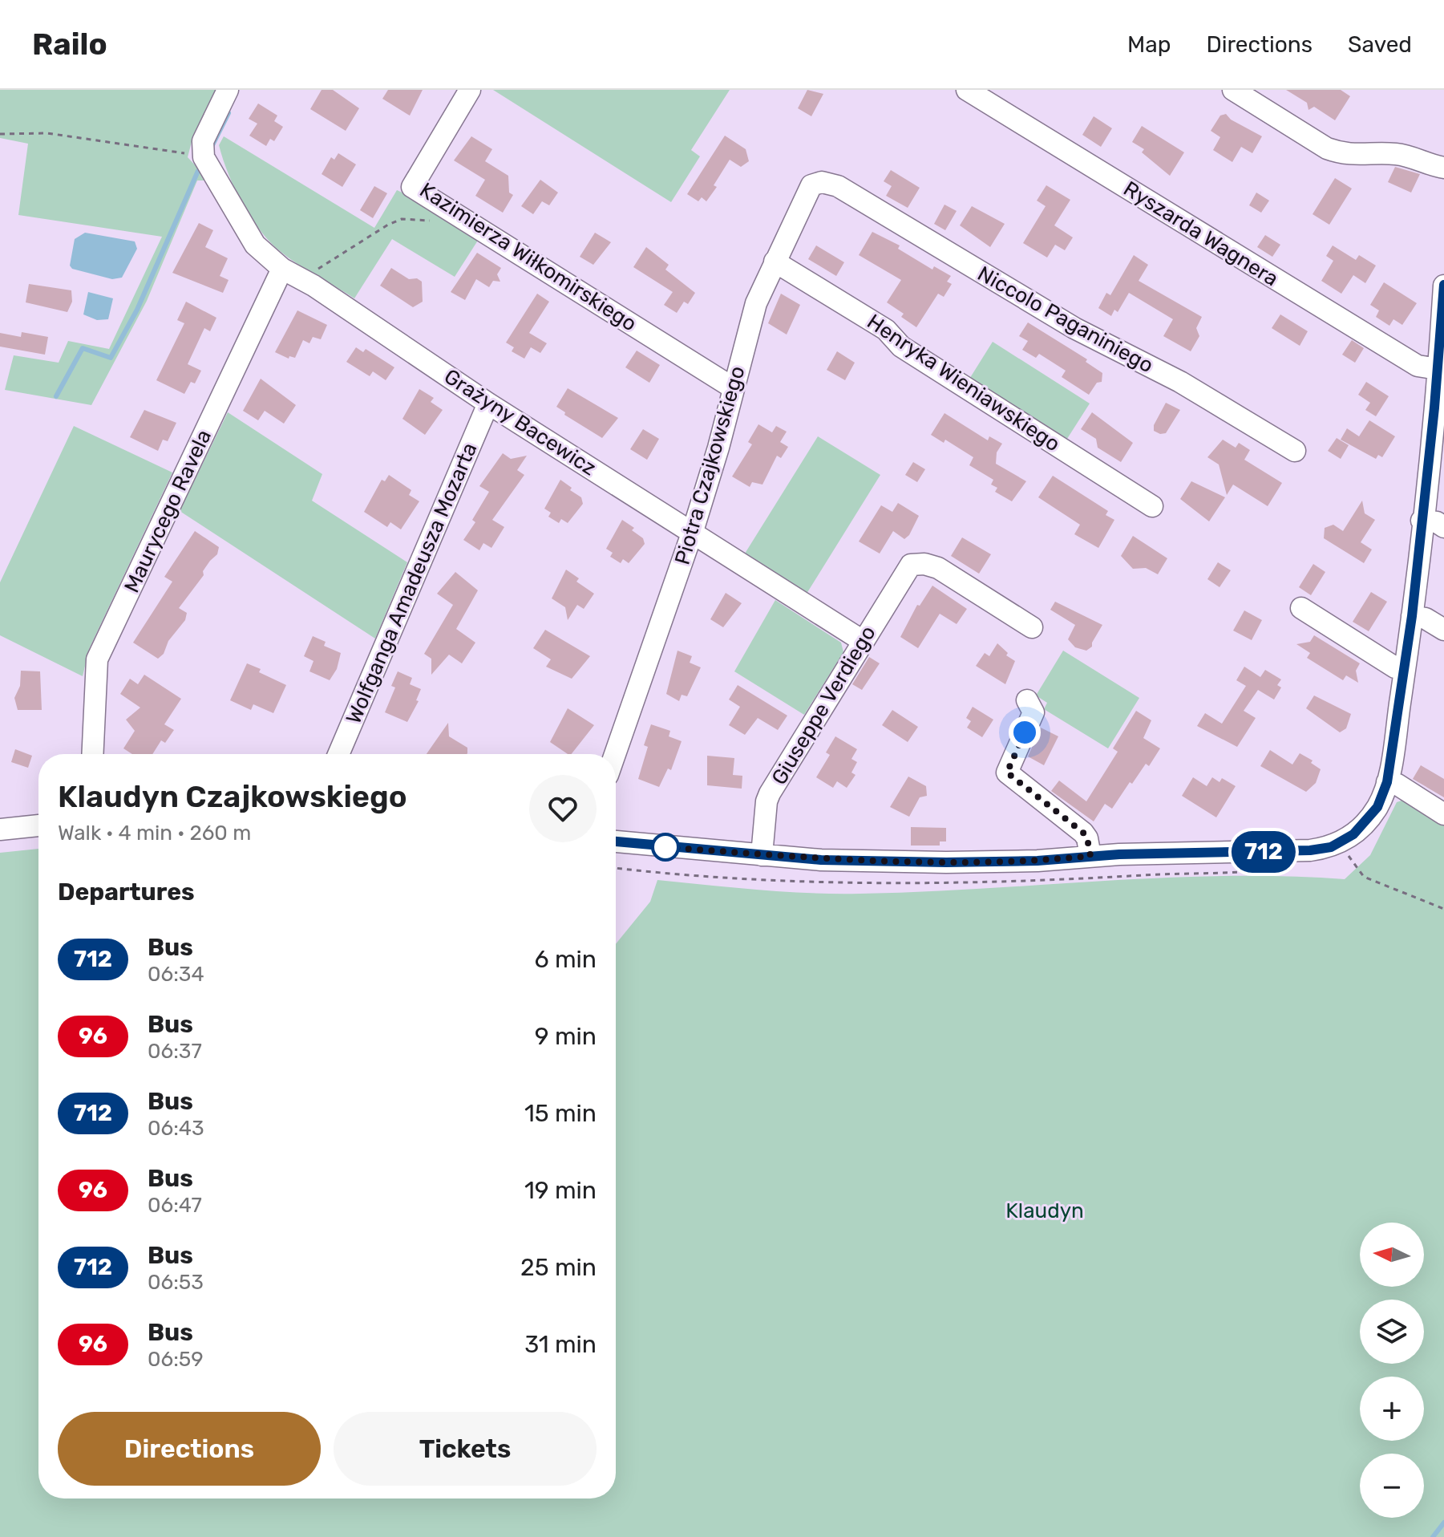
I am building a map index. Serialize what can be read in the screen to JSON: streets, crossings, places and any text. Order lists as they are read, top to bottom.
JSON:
{
  "streets": {
    "street": [
      "Ryszarda Wagnera",
      "Kazimierza Wiłkomirskiego",
      "Niccolo Paganiniego",
      "Henryka Wieniawskiego",
      "Grażyny Bacewicz",
      "Piotra Czajkowskiego",
      "Maurycego Ravela",
      "Wolfganga Amadeusza Mozarta",
      "Giuseppe Verdiego"
    ]
  },
  "crossings": [
    ["Kazimierza Wiłkomirskiego", "Piotra Czajkowskiego"],
    ["Niccolo Paganiniego", "Piotra Czajkowskiego"],
    ["Henryka Wieniawskiego", "Piotra Czajkowskiego"],
    ["Grażyny Bacewicz", "Piotra Czajkowskiego"],
    ["Grażyny Bacewicz", "Maurycego Ravela"],
    ["Grażyny Bacewicz", "Wolfganga Amadeusza Mozarta"],
    ["Grażyny Bacewicz", "Giuseppe Verdiego"]
  ],
  "parks": ["Klaudyn"],
  "lines": ["bus line 712"],
  "north": "left",
  "page": {
    "header": "Railo",
    "nav": ["Map", "Directions", "Saved"],
    "on_map": "712",
    "heading": [
      ["Klaudyn Czajkowskiego", "Walk · 4 min · 260 m"],
      "Departures"
    ],
    "list": [
      {
        "mark": "712",
        "name": "Bus",
        "note": "06:34",
        "value": "6 min"
      },
      {
        "mark": "96",
        "name": "Bus",
        "note": "06:37",
        "value": "9 min"
      },
      {
        "mark": "712",
        "name": "Bus",
        "note": "06:43",
        "value": "15 min"
      },
      {
        "mark": "96",
        "name": "Bus",
        "note": "06:47",
        "value": "19 min"
      },
      {
        "mark": "712",
        "name": "Bus",
        "note": "06:53",
        "value": "25 min"
      },
      {
        "mark": "96",
        "name": "Bus",
        "note": "06:59",
        "value": "31 min"
      }
    ],
    "map_buttons": ["+", "−"],
    "buttons": ["Directions", "Tickets"]
  }
}
